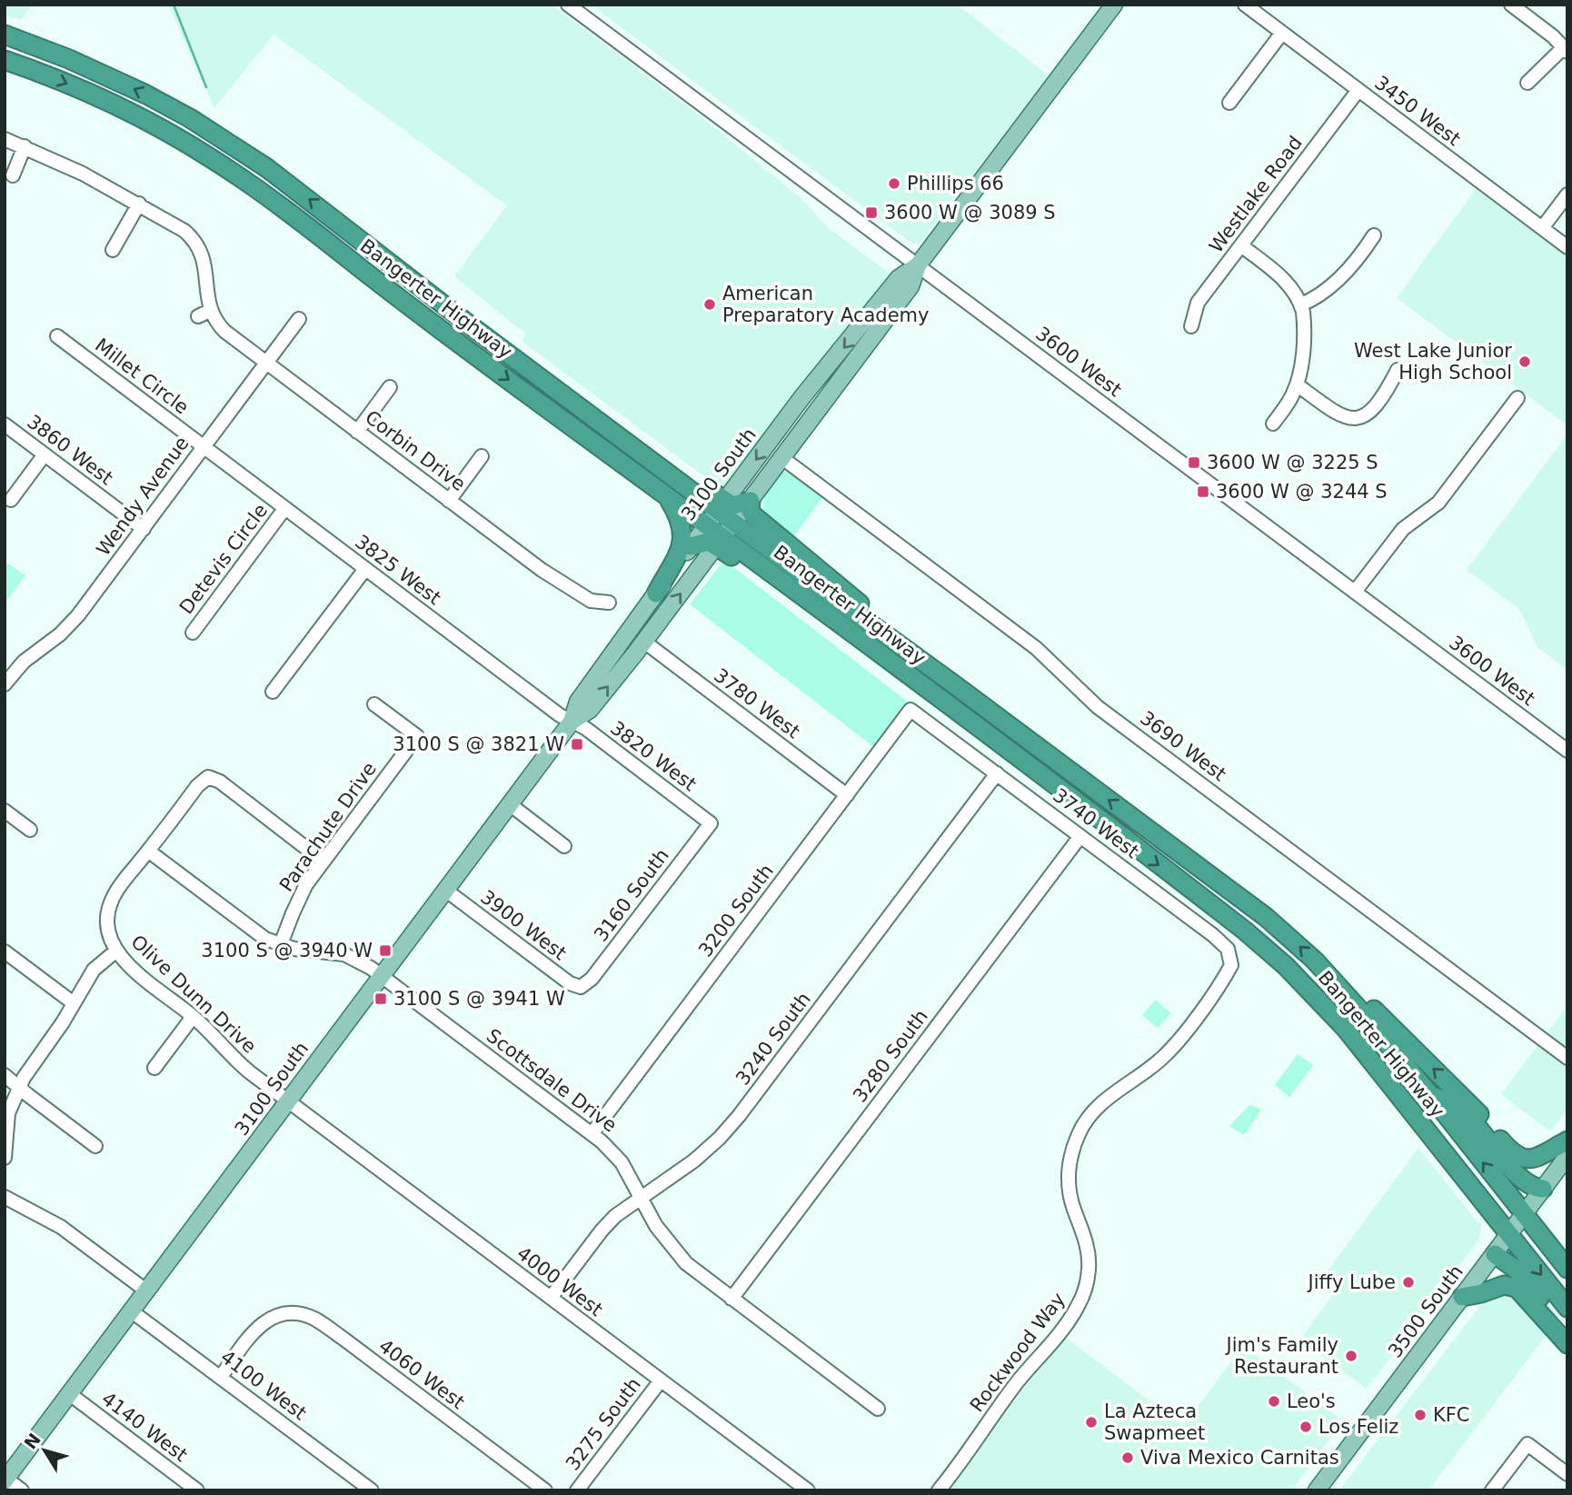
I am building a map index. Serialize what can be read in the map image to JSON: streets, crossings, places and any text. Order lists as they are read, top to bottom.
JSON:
{
  "streets": {
    "highway": ["Bangerter Highway"],
    "main road": ["3100 South", "3500 South"],
    "street": [
      "3450 West",
      "Westlake Road",
      "3600 West",
      "Millet Circle",
      "3860 West",
      "Corbin Drive",
      "Wendy Avenue",
      "Detevis Circle",
      "3825 West",
      "3780 West",
      "3690 West",
      "3820 West",
      "3740 West",
      "Parachute Drive",
      "3160 South",
      "3200 South",
      "3900 West",
      "Olive Dunn Drive",
      "3240 South",
      "3280 South",
      "Scottsdale Drive",
      "4000 West",
      "Rockwood Way",
      "4060 West",
      "4100 West",
      "3275 South",
      "4140 West"
    ]
  },
  "crossings": [
    ["3450 West", "Westlake Road"],
    ["Bangerter Highway", "3100 South"],
    ["Bangerter Highway", "3500 South"],
    ["3600 West", "3100 South"],
    ["Millet Circle", "Wendy Avenue"],
    ["Millet Circle", "3825 West"],
    ["3860 West", "Wendy Avenue"],
    ["Corbin Drive", "Wendy Avenue"],
    ["3100 South", "3825 West"],
    ["3100 South", "3780 West"],
    ["3100 South", "3690 West"],
    ["3100 South", "3820 West"],
    ["3100 South", "3900 West"],
    ["3100 South", "Olive Dunn Drive"],
    ["3100 South", "Scottsdale Drive"],
    ["3100 South", "4000 West"],
    ["3100 South", "4100 West"],
    ["3100 South", "4140 West"],
    ["Wendy Avenue", "3825 West"],
    ["Detevis Circle", "3825 West"],
    ["3825 West", "3820 West"],
    ["3780 West", "3200 South"],
    ["3820 West", "3160 South"],
    ["3740 West", "3200 South"],
    ["3740 West", "3240 South"],
    ["3740 West", "3280 South"],
    ["3740 West", "Rockwood Way"],
    ["Parachute Drive", "Olive Dunn Drive"],
    ["Parachute Drive", "Scottsdale Drive"],
    ["3160 South", "3900 West"],
    ["3200 South", "Scottsdale Drive"],
    ["Olive Dunn Drive", "Scottsdale Drive"],
    ["Olive Dunn Drive", "4000 West"],
    ["3240 South", "Scottsdale Drive"],
    ["3240 South", "4000 West"],
    ["3280 South", "Scottsdale Drive"],
    ["4000 West", "3275 South"],
    ["4060 West", "4100 West"]
  ],
  "places": {
    "other": [
      "Phillips 66",
      "American Preparatory Academy",
      "West Lake Junior High School",
      "Jiffy Lube",
      "Jim's Family Restaurant",
      "Leo's",
      "KFC",
      "La Azteca Swapmeet",
      "Los Feliz",
      "Viva Mexico Carnitas"
    ],
    "transit": [
      "3600 W @ 3089 S",
      "3600 W @ 3225 S",
      "3600 W @ 3244 S",
      "3100 S @ 3821 W",
      "3100 S @ 3940 W",
      "3100 S @ 3941 W"
    ]
  },
  "north": "top left"
}
